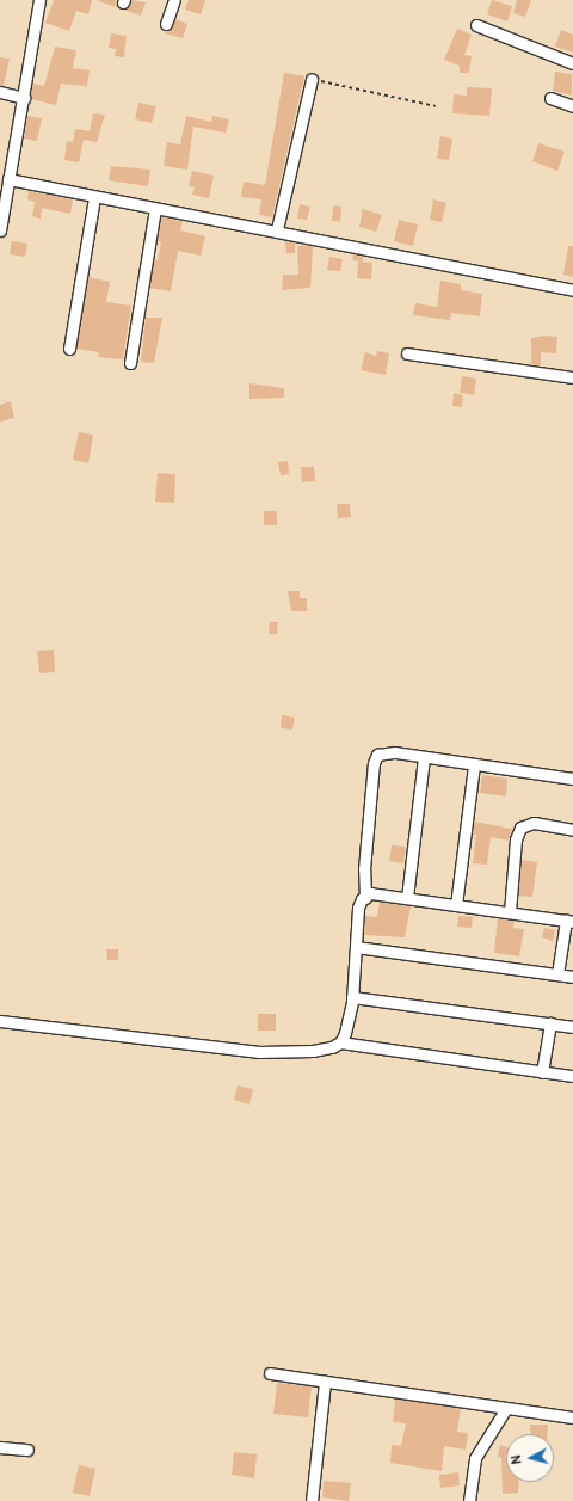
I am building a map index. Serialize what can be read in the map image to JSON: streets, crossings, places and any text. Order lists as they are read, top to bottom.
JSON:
{
  "north": "left"
}
